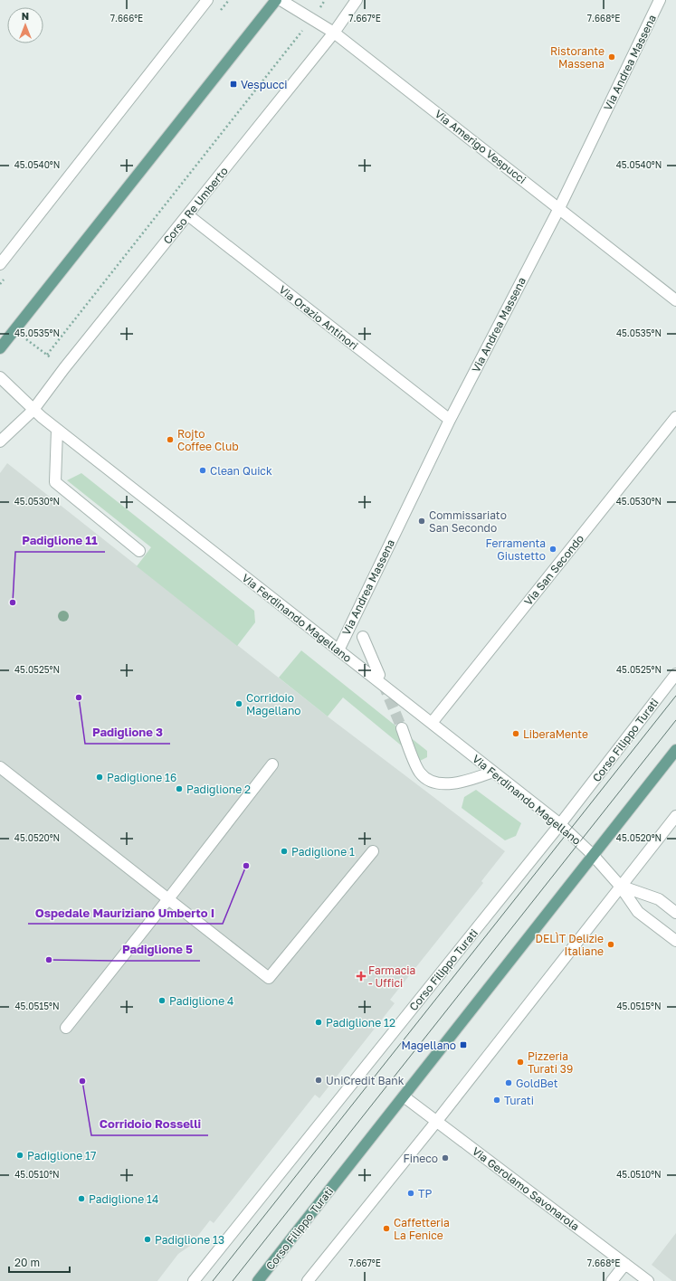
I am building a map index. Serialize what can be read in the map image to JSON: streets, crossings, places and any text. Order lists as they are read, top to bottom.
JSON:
{
  "streets": {
    "main road": ["Corso Filippo Turati"],
    "street": [
      "Via Andrea Massena",
      "Via Amerigo Vespucci",
      "Corso Re Umberto",
      "Via Orazio Antinori",
      "Via San Secondo",
      "Via Ferdinando Magellano",
      "Via Gerolamo Savonarola"
    ]
  },
  "crossings": [
    ["Via Andrea Massena", "Via Amerigo Vespucci"],
    ["Via Andrea Massena", "Via Orazio Antinori"],
    ["Via Andrea Massena", "Via Ferdinando Magellano"],
    ["Via Amerigo Vespucci", "Corso Re Umberto"],
    ["Corso Re Umberto", "Via Orazio Antinori"],
    ["Corso Re Umberto", "Via Ferdinando Magellano"],
    ["Via San Secondo", "Via Ferdinando Magellano"],
    ["Via Ferdinando Magellano", "Corso Filippo Turati"],
    ["Corso Filippo Turati", "Via Gerolamo Savonarola"]
  ],
  "places": {
    "other": [
      "Ristorante Massena",
      "Rojto Coffee Club",
      "Clean Quick",
      "Commissariato San Secondo",
      "Ferramenta Giustetto",
      "Padiglione 11",
      "Padiglione 3",
      "Corridoio Magellano",
      "LiberaMente",
      "Padiglione 16",
      "Padiglione 2",
      "Padiglione 1",
      "Ospedale Mauriziano Umberto I",
      "DELÌT Delizie Italiane",
      "Padiglione 5",
      "Padiglione 4",
      "Padiglione 12",
      "Pizzeria Turati 39",
      "UniCredit Bank",
      "Corridoio Rosselli",
      "GoldBet",
      "Turati",
      "Padiglione 17",
      "Fineco",
      "TP",
      "Padiglione 14",
      "Caffetteria La Fenice",
      "Padiglione 13"
    ],
    "transit": ["Vespucci", "Magellano"],
    "health": ["Farmacia - Uffici"]
  },
  "scale_bar": "20 m",
  "north": "top",
  "coordinates": [
    "7.666°E",
    "7.667°E",
    "7.668°E",
    "45.0540°N",
    "45.0535°N",
    "45.0530°N",
    "45.0525°N",
    "45.0520°N",
    "45.0515°N",
    "45.0510°N"
  ]
}
